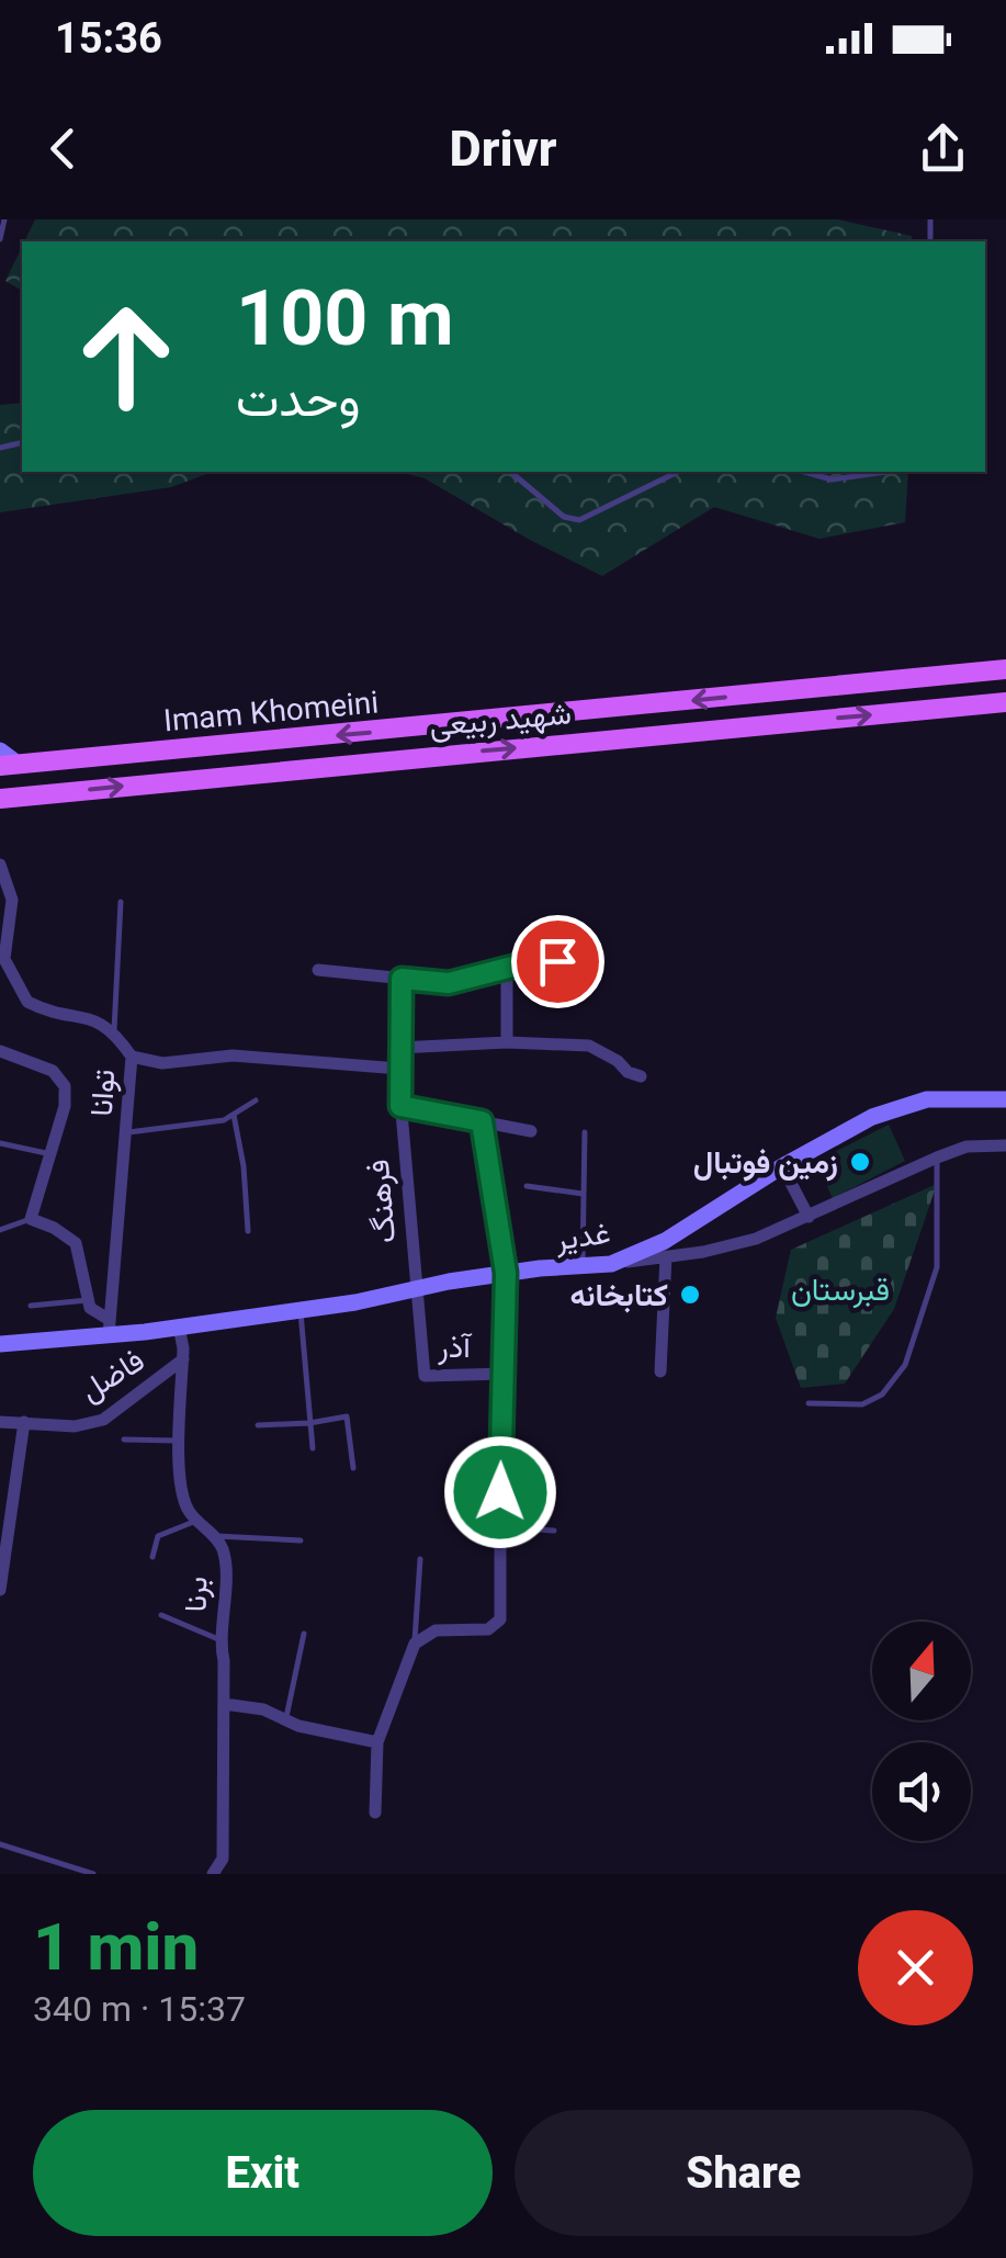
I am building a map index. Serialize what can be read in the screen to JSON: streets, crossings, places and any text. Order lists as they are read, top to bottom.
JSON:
{
  "streets": {
    "main road": ["Imam Khomeini", "شهید ربیعی"],
    "street": [
      "توانا",
      "فرهنگ",
      "غدیر",
      "آذر",
      "فاضل",
      "برنا"
    ]
  },
  "crossings": [
    ["توانا", "غدیر"],
    ["فرهنگ", "غدیر"],
    ["فرهنگ", "آذر"],
    ["غدیر", "آذر"],
    ["غدیر", "برنا"],
    ["فاضل", "برنا"]
  ],
  "one_way": ["Imam Khomeini", "شهید ربیعی"],
  "parks": ["قبرستان"],
  "places": ["زمین فوتبال", "کتابخانه"],
  "north": "top",
  "page": {
    "status": "15:36",
    "header": "Drivr",
    "turn": ["100 m", "وحدت"],
    "heading": ["1 min", "340 m · 15:37"],
    "buttons": ["Exit", "Share"]
  }
}
